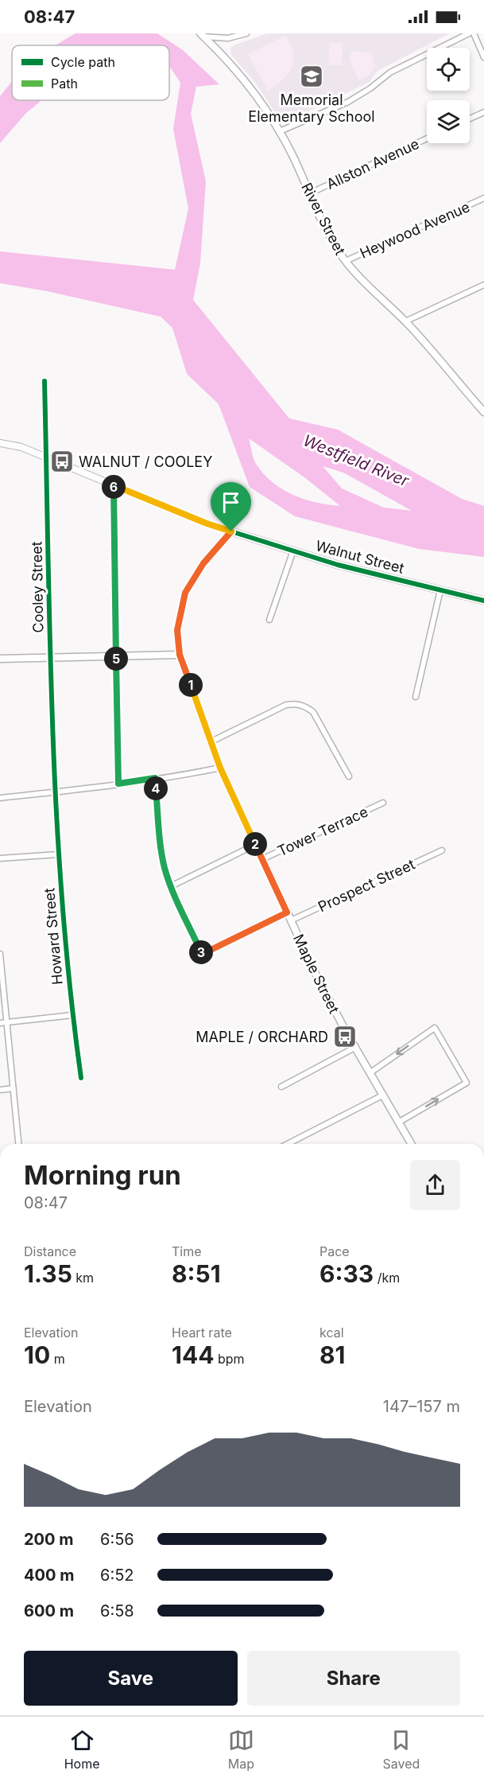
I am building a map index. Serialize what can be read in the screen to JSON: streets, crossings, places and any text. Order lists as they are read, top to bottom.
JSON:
{
  "streets": {
    "main road": ["River Street", "Walnut Street", "Maple Street"],
    "street": [
      "Allston Avenue",
      "Heywood Avenue",
      "Cooley Street",
      "Tower Terrace",
      "Prospect Street",
      "Howard Street"
    ]
  },
  "crossings": [
    ["Allston Avenue", "River Street"],
    ["River Street", "Heywood Avenue"],
    ["Walnut Street", "Cooley Street"],
    ["Walnut Street", "Maple Street"],
    ["Cooley Street", "Howard Street"],
    ["Tower Terrace", "Maple Street"],
    ["Prospect Street", "Maple Street"]
  ],
  "water": ["Westfield River"],
  "places": {
    "school or university": ["Memorial Elementary School"],
    "bus stop": ["WALNUT / COOLEY", "MAPLE / ORCHARD"]
  },
  "legend": ["Cycle path", "Path"],
  "page": {
    "status": "08:47",
    "pins": [
      "6",
      "5",
      "1",
      "4",
      "2",
      "3"
    ],
    "heading": ["Morning run", "08:47"],
    "stats": [
      ["Distance", "1.35 km"],
      ["Time", "8:51"],
      ["Pace", "6:33 /km"],
      ["Elevation", "10 m"],
      ["Heart rate", "144 bpm"],
      ["kcal", "81"]
    ],
    "chart": ["Elevation", "147–157 m"],
    "list": [
      {
        "name": "200 m",
        "note": "6:56"
      },
      {
        "name": "400 m",
        "note": "6:52"
      },
      {
        "name": "600 m",
        "note": "6:58"
      }
    ],
    "buttons": ["Save", "Share"],
    "tabs": ["Home", "Map", "Saved"]
  }
}
